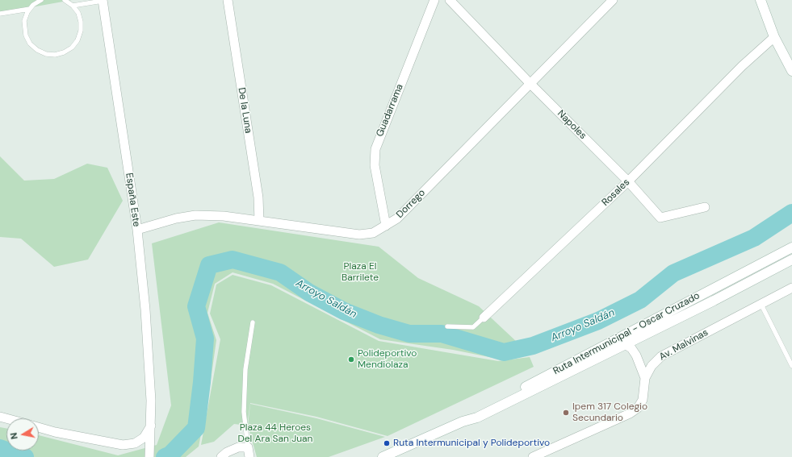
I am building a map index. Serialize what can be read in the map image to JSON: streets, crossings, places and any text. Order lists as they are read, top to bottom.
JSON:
{
  "streets": {
    "main road": ["Ruta Intermunicipal - Oscar Cruzado"],
    "street": [
      "De la Luna",
      "Guadarrama",
      "Napoles",
      "Rosales",
      "España Este",
      "Dorrego",
      "Av. Malvinas"
    ]
  },
  "crossings": [
    ["De la Luna", "Dorrego"],
    ["Guadarrama", "Dorrego"],
    ["Napoles", "Rosales"],
    ["Napoles", "Dorrego"],
    ["España Este", "Dorrego"]
  ],
  "water": ["Arroyo Saldán"],
  "parks": ["Plaza El Barrilete", "Plaza 44 Heroes Del Ara San Juan"],
  "places": ["Polideportivo Mendiolaza", "Ipem 317 Colegio Secundario", "Ruta Intermunicipal y Polideportivo"],
  "north": "left"
}
